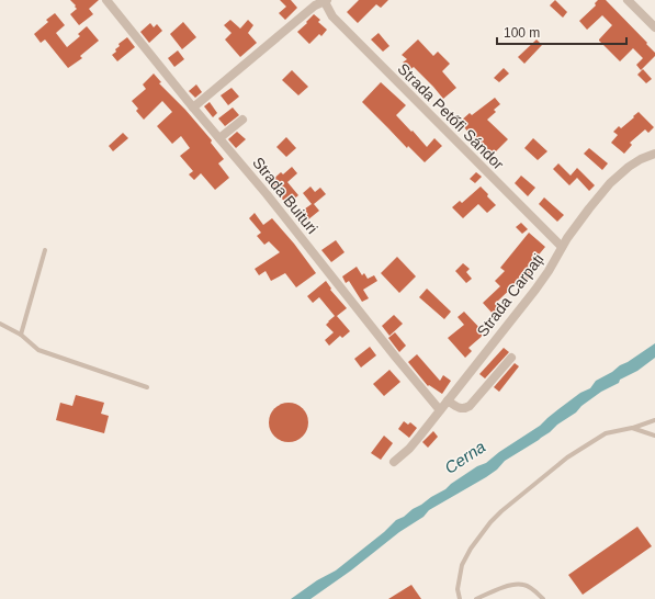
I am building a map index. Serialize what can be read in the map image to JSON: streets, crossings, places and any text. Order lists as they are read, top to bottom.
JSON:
{
  "streets": {
    "street": ["Strada Petőfi Sándor", "Strada Buituri", "Strada Carpați"]
  },
  "crossings": [
    ["Strada Petőfi Sándor", "Strada Carpați"],
    ["Strada Buituri", "Strada Carpați"]
  ],
  "water": ["Cerna"],
  "scale_bar": "100 m"
}
